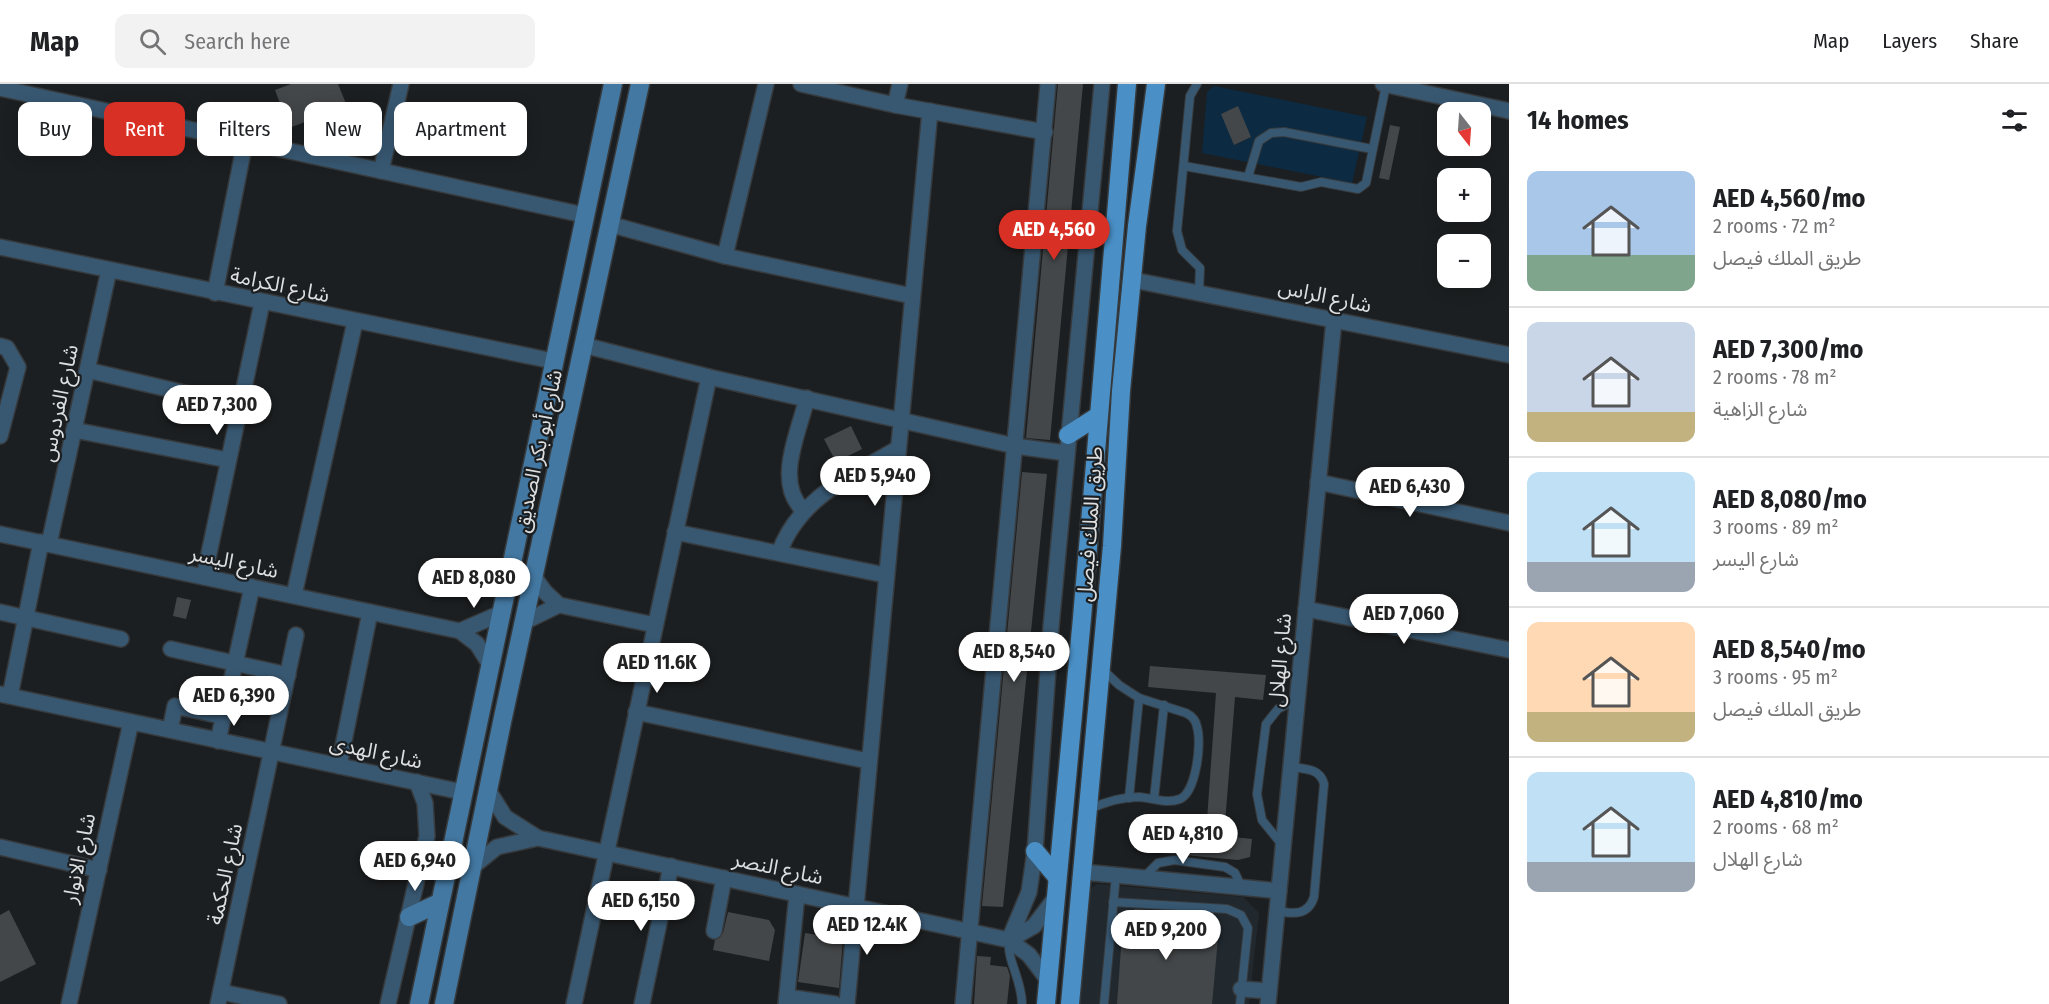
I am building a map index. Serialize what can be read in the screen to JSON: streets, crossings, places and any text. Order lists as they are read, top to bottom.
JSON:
{
  "streets": {
    "main road": ["طريق الملك فيصل"],
    "street": [
      "شارع الكرامة",
      "شارع الراس",
      "شارع الفردوس",
      "شارع أبو بكر الصديق",
      "شارع اليسر",
      "شارع الهلال",
      "شارع الهدى",
      "شارع الانوار",
      "شارع النصر",
      "شارع الحكمة"
    ]
  },
  "crossings": [
    ["شارع الكرامة", "شارع الفردوس"],
    ["شارع الكرامة", "شارع أبو بكر الصديق"],
    ["شارع الراس", "طريق الملك فيصل"],
    ["شارع الراس", "شارع الهلال"],
    ["شارع الفردوس", "شارع اليسر"],
    ["شارع الفردوس", "شارع الهدى"],
    ["شارع أبو بكر الصديق", "شارع الهدى"],
    ["شارع أبو بكر الصديق", "شارع النصر"],
    ["طريق الملك فيصل", "شارع النصر"],
    ["شارع الهدى", "شارع الانوار"],
    ["شارع الهدى", "شارع الحكمة"]
  ],
  "north": "bottom",
  "page": {
    "header": "Map",
    "search": "Search here",
    "nav": ["Map", "Layers", "Share"],
    "heading": "14 homes",
    "map_buttons": ["+", "−"],
    "chip": [
      "Buy",
      "Rent",
      "Filters",
      "New",
      "Apartment"
    ],
    "list": [
      {
        "name": "AED 4,560/mo",
        "note": "2 rooms · 72 m² · طريق الملك فيصل"
      },
      {
        "name": "AED 7,300/mo",
        "note": "2 rooms · 78 m² · شارع الزاهية"
      },
      {
        "name": "AED 8,080/mo",
        "note": "3 rooms · 89 m² · شارع اليسر"
      },
      {
        "name": "AED 8,540/mo",
        "note": "3 rooms · 95 m² · طريق الملك فيصل"
      },
      {
        "name": "AED 4,810/mo",
        "note": "2 rooms · 68 m² · شارع الهلال"
      }
    ],
    "price": [
      "AED 4,560",
      "AED 7,300",
      "AED 5,940",
      "AED 6,430",
      "AED 8,080",
      "AED 7,060",
      "AED 8,540",
      "AED 11.6K",
      "AED 6,390",
      "AED 4,810",
      "AED 6,940",
      "AED 6,150",
      "AED 12.4K",
      "AED 9,200"
    ]
  }
}
